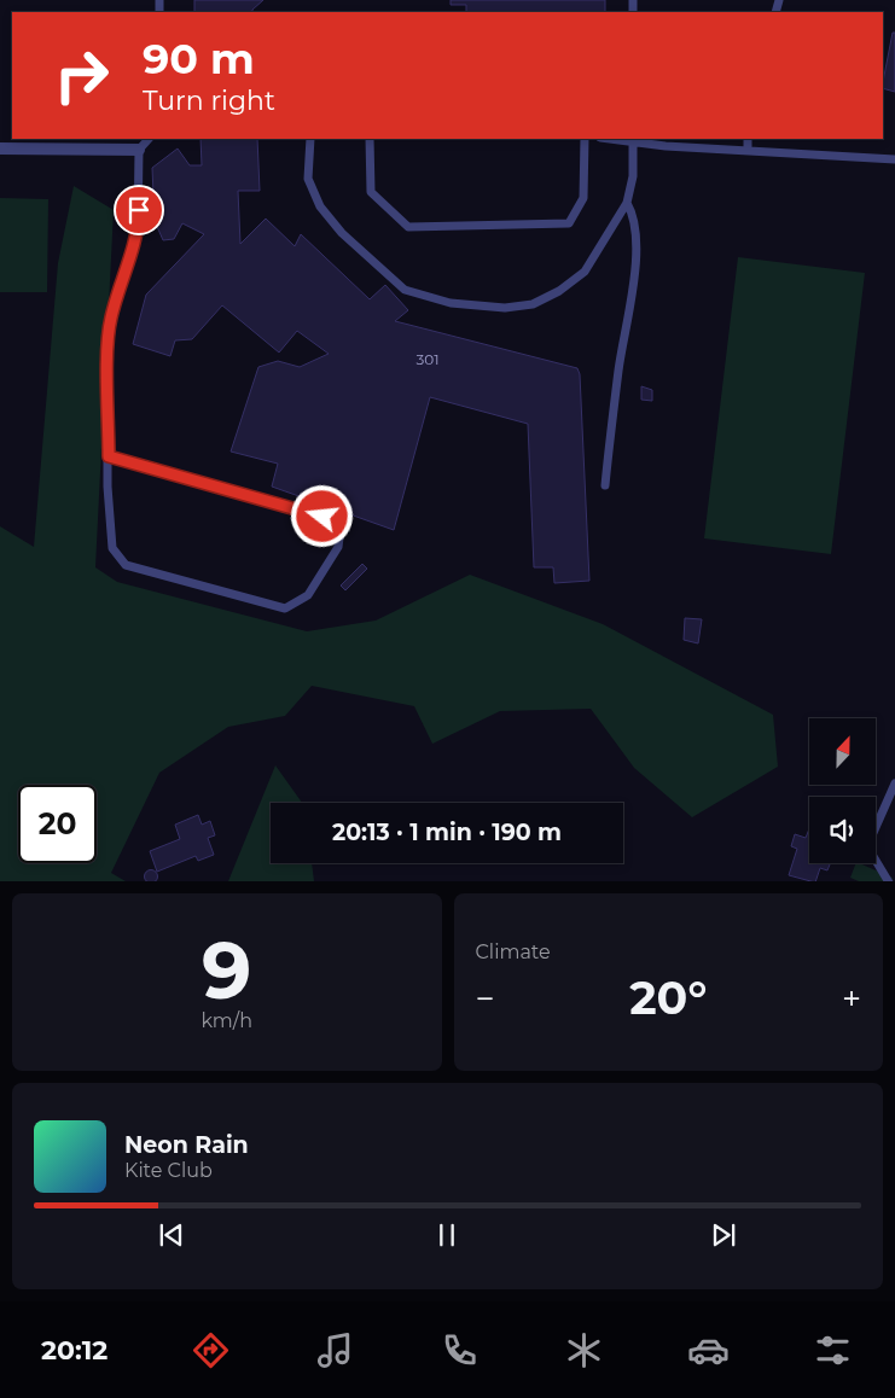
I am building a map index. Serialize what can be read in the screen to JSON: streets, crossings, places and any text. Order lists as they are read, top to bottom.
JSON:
{
  "house_numbers": ["301"],
  "north": "top",
  "page": {
    "turn": ["90 m", "Turn right"],
    "limit": "20",
    "trip": "20:13 · 1 min · 190 m",
    "tile": [
      ["9", "km/h"],
      "Climate"
    ],
    "heat": ["−", "20°", "+"],
    "song": ["Neon Rain", "Kite Club"],
    "tabs": "20:12"
  }
}
